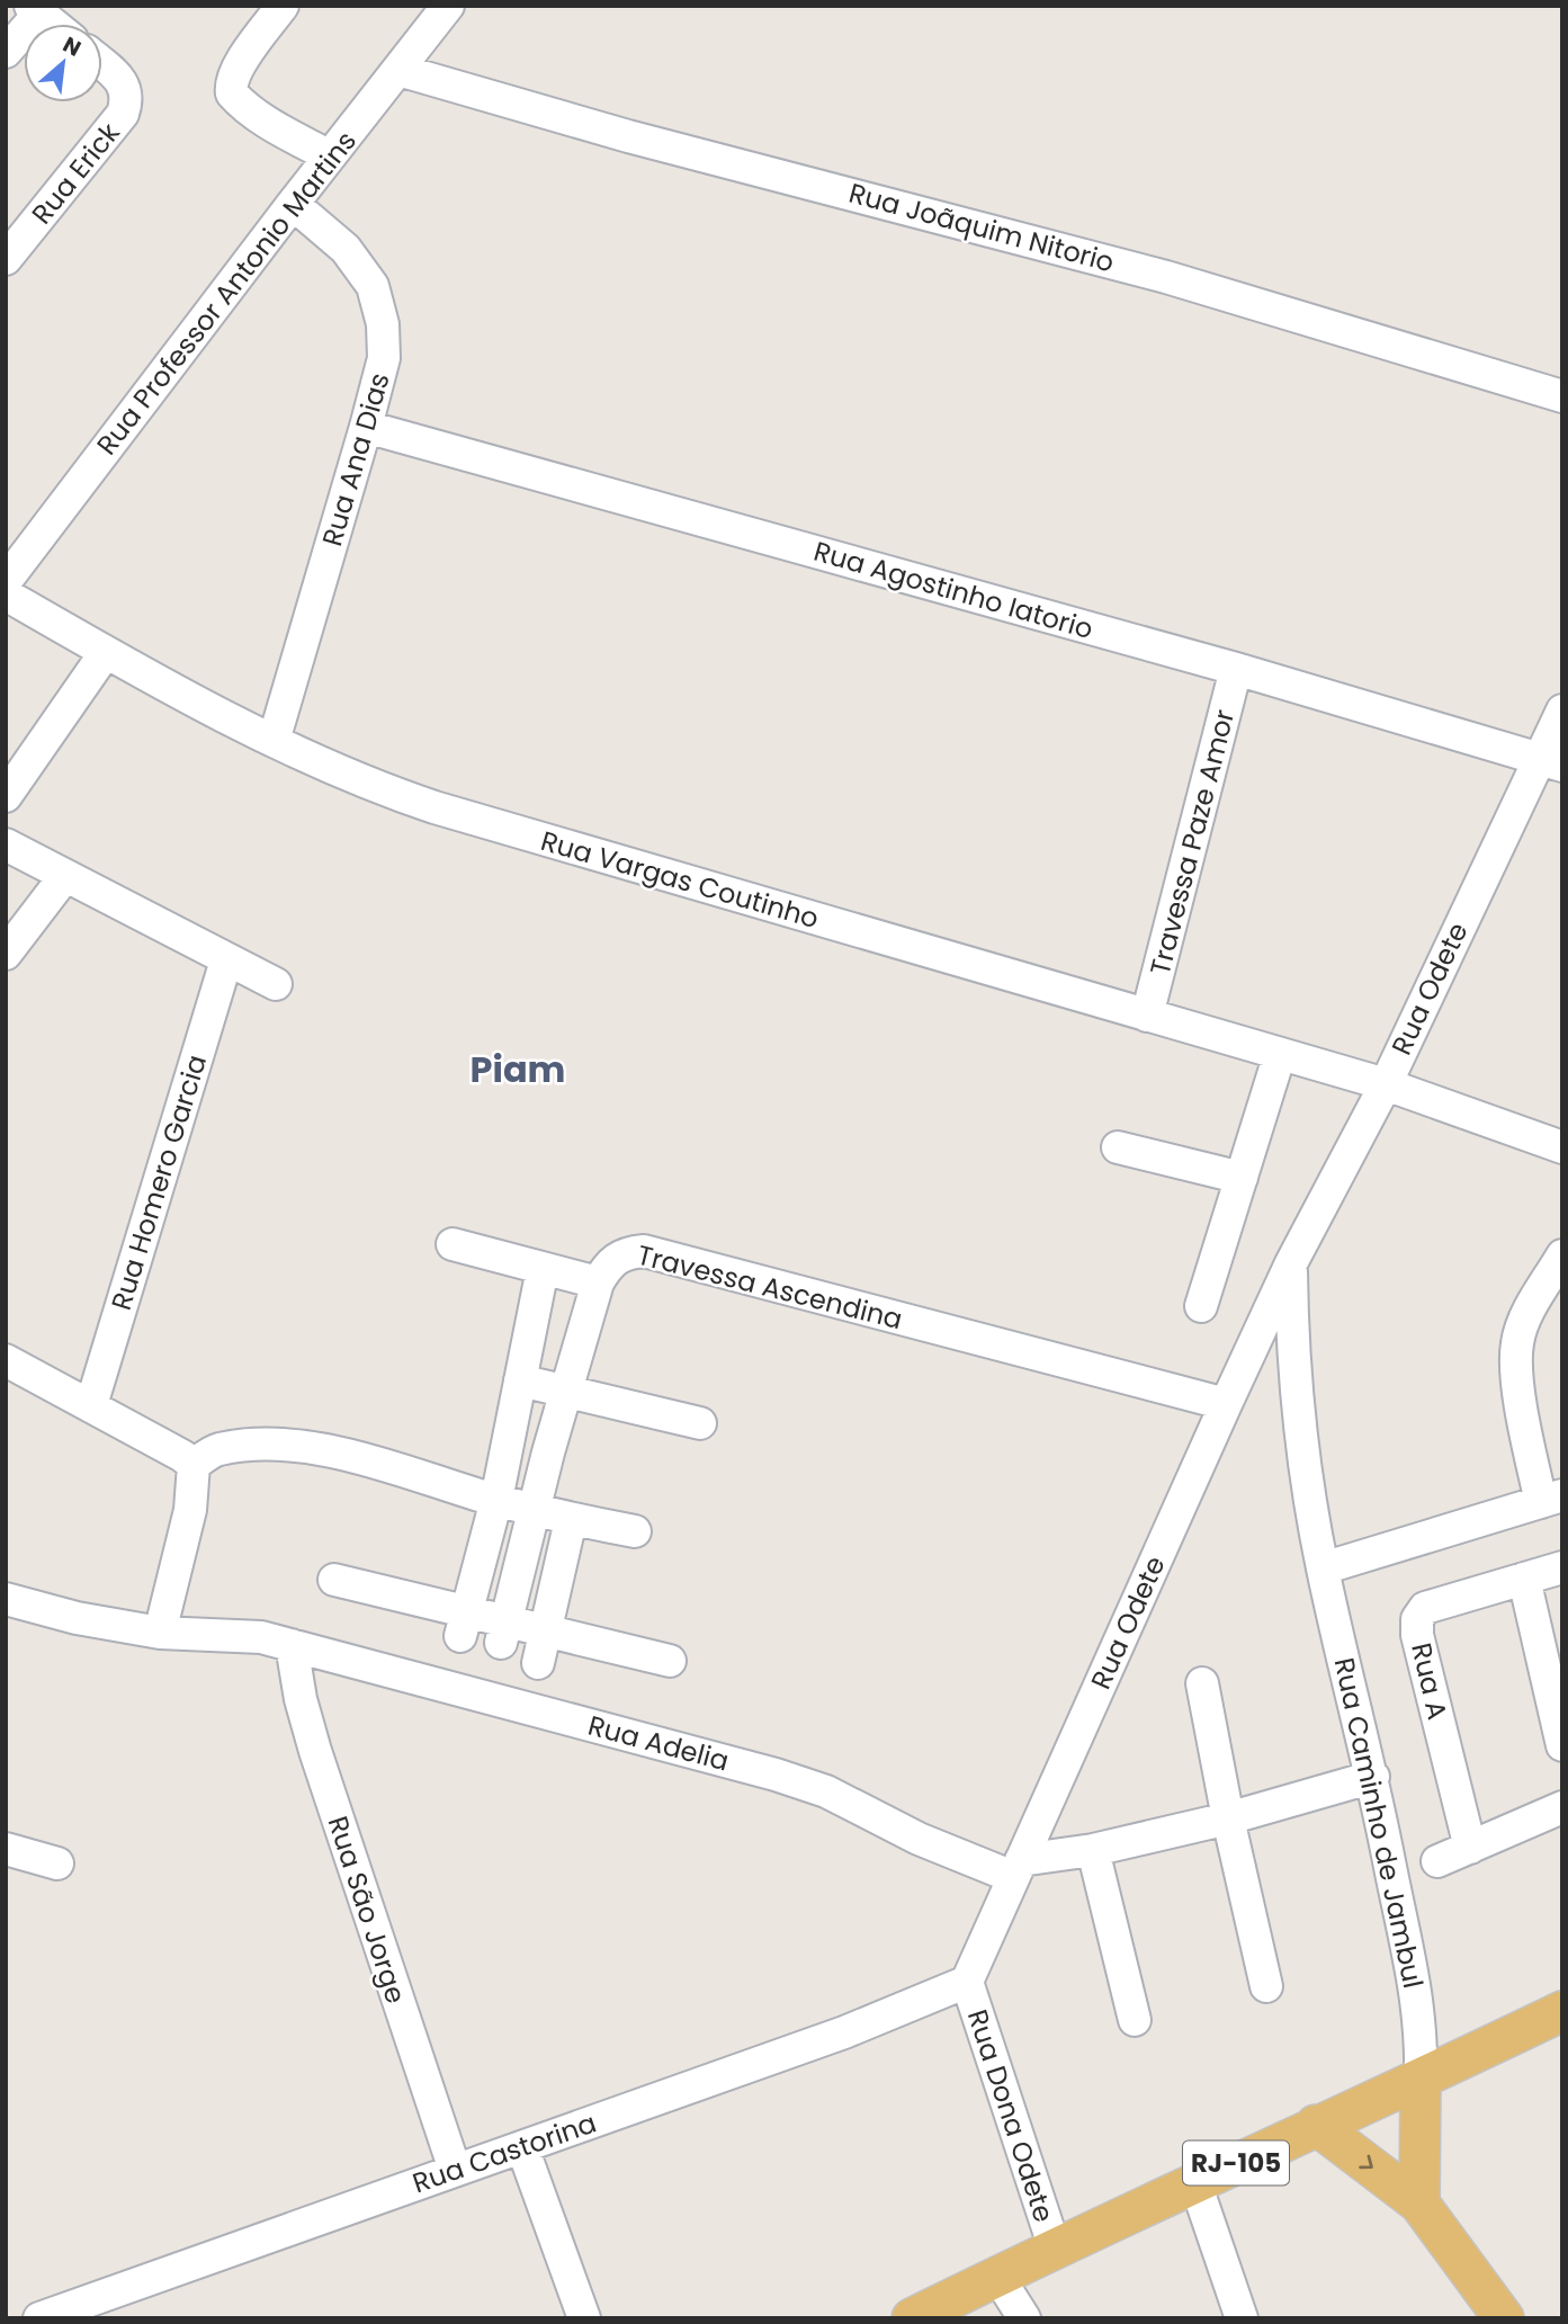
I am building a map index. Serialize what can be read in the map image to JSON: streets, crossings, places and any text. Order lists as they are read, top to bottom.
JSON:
{
  "streets": {
    "main road": ["RJ-105"],
    "street": [
      "Rua Erick",
      "Rua Joãquim Nitorio",
      "Rua Professor Antonio Martins",
      "Rua Ana Dias",
      "Rua Agostinho Iatorio",
      "Travessa Paze Amor",
      "Rua Vargas Coutinho",
      "Rua Odete",
      "Rua Homero Garcia",
      "Travessa Ascendina",
      "Rua A",
      "Rua Adelia",
      "Rua Caminho de Jambul",
      "Rua São Jorge",
      "Rua Dona Odete",
      "Rua Castorina"
    ]
  },
  "crossings": [
    ["Rua Joãquim Nitorio", "Rua Professor Antonio Martins"],
    ["Rua Professor Antonio Martins", "Rua Ana Dias"],
    ["Rua Ana Dias", "Rua Agostinho Iatorio"],
    ["Rua Ana Dias", "Rua Vargas Coutinho"],
    ["Rua Agostinho Iatorio", "Travessa Paze Amor"],
    ["Rua Agostinho Iatorio", "Rua Odete"],
    ["Travessa Paze Amor", "Rua Vargas Coutinho"],
    ["Rua Vargas Coutinho", "Rua Odete"],
    ["Rua Odete", "Travessa Ascendina"],
    ["Rua Odete", "Rua Adelia"],
    ["Rua Odete", "Rua Caminho de Jambul"],
    ["Rua Odete", "Rua Dona Odete"],
    ["Rua Odete", "Rua Castorina"],
    ["Rua Adelia", "Rua São Jorge"],
    ["Rua Caminho de Jambul", "RJ-105"],
    ["Rua São Jorge", "Rua Castorina"],
    ["Rua Dona Odete", "Rua Castorina"],
    ["Rua Dona Odete", "RJ-105"]
  ],
  "districts": ["Piam"],
  "north": "top right"
}
